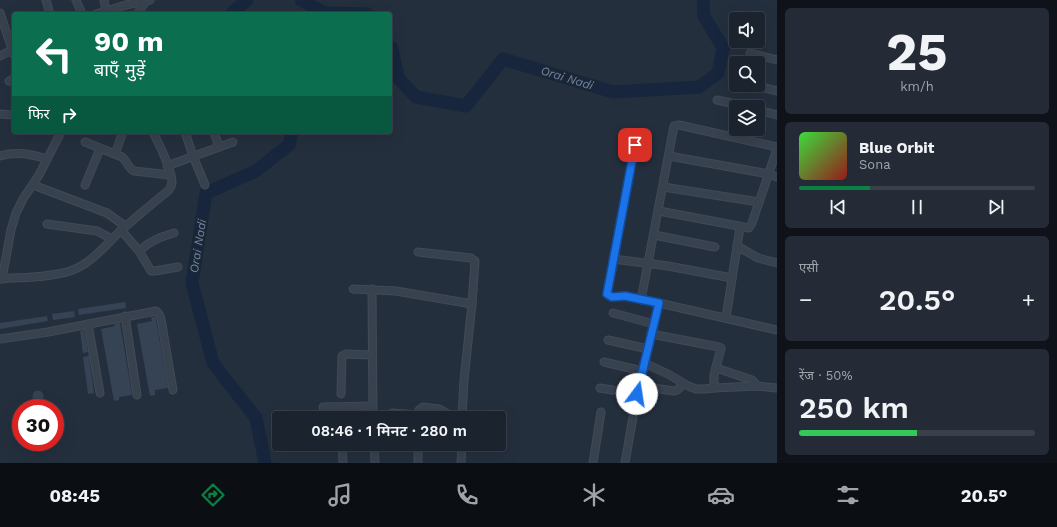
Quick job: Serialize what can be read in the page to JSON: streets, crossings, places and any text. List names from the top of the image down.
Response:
{
  "water": ["Orai Nadi"],
  "page": {
    "tile": [
      ["25", "km/h"],
      "एसी",
      ["रेंज · 50%", "250 km"]
    ],
    "turn": ["90 m", "बाएँ मुड़ें"],
    "then": "फिर",
    "song": ["Blue Orbit", "Sona"],
    "heat": ["−", "20.5°", "+"],
    "limit": "30",
    "trip": "08:46 · 1 मिनट · 280 m",
    "tabs": ["08:45", "20.5°"]
  }
}
